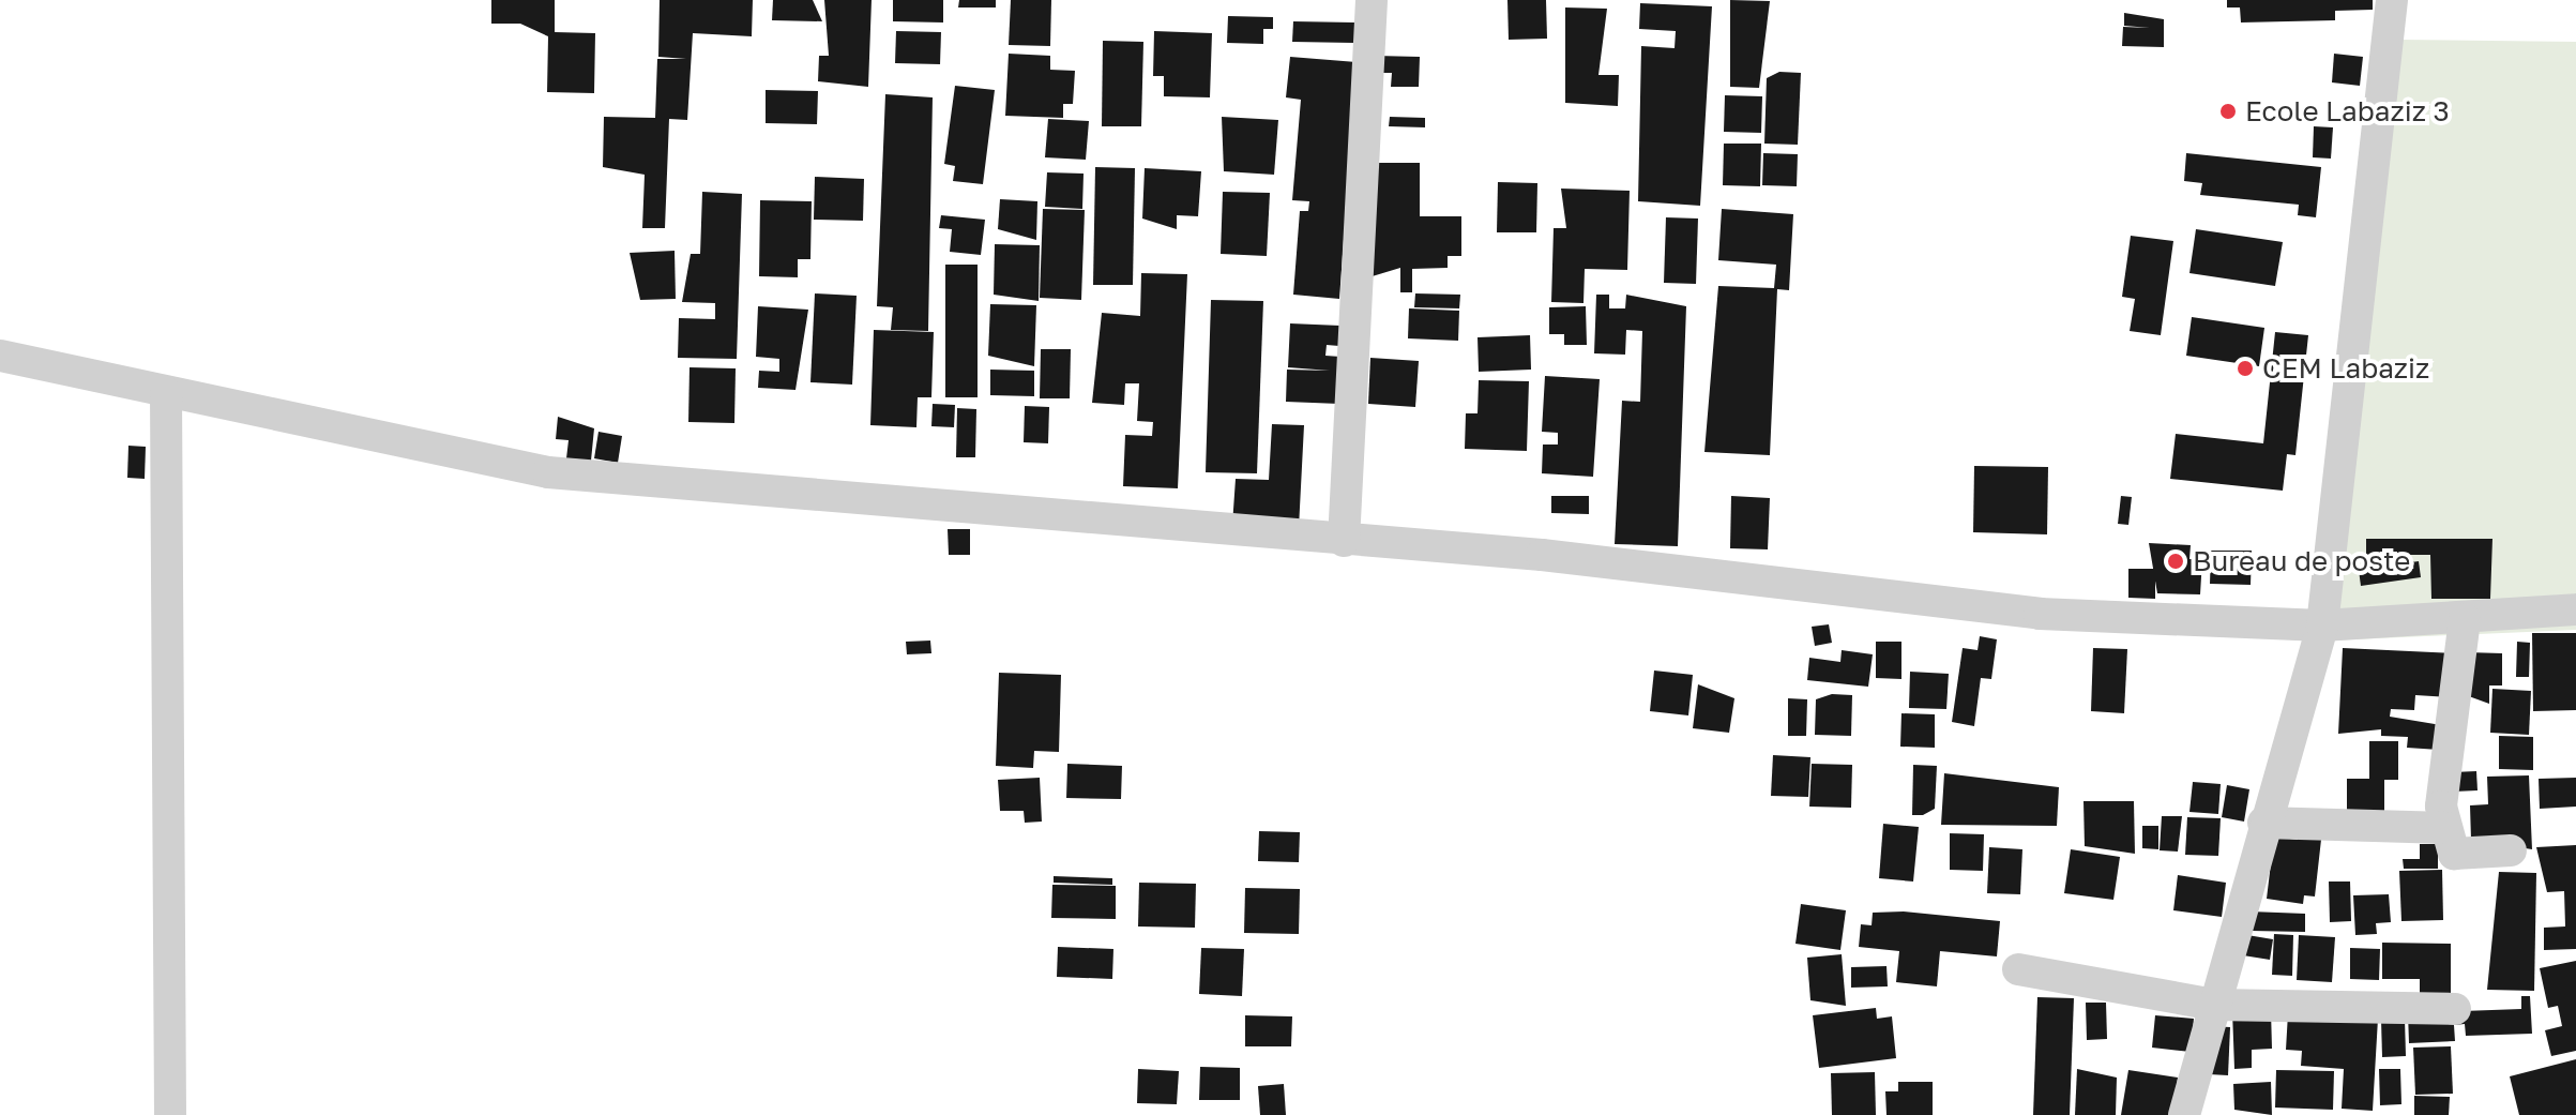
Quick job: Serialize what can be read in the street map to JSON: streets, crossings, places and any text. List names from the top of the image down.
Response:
{
  "places": ["Ecole Labaziz 3", "CEM Labaziz", "Bureau de poste"]
}
